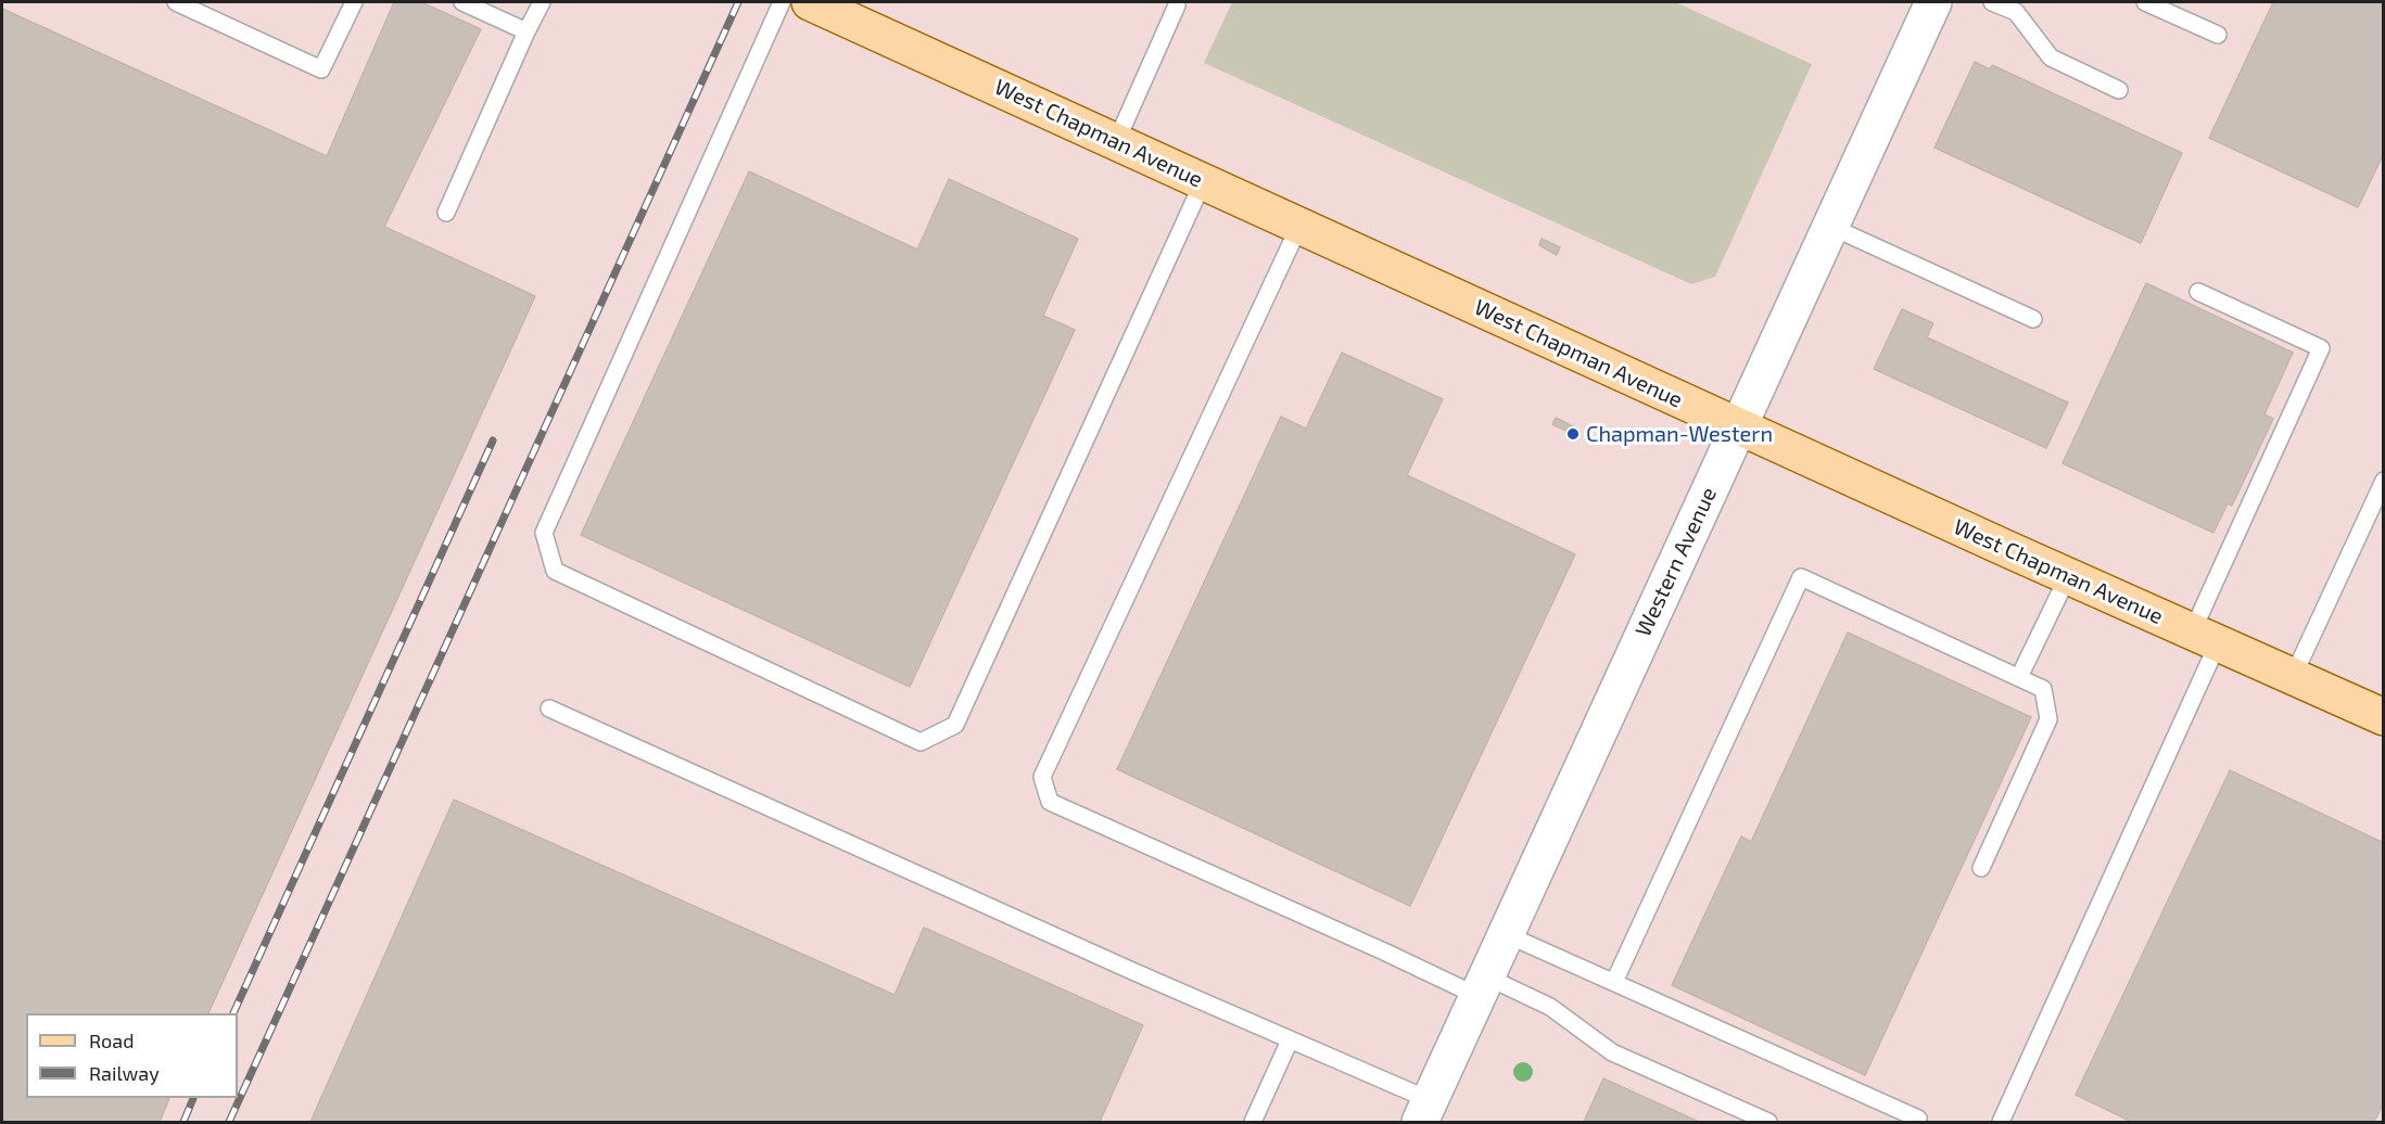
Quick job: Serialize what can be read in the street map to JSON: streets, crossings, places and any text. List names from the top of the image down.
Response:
{
  "streets": {
    "main road": ["West Chapman Avenue"],
    "street": ["Western Avenue"]
  },
  "crossings": [
    ["West Chapman Avenue", "Western Avenue"]
  ],
  "places": ["Chapman-Western"],
  "legend": ["Road", "Railway"]
}
